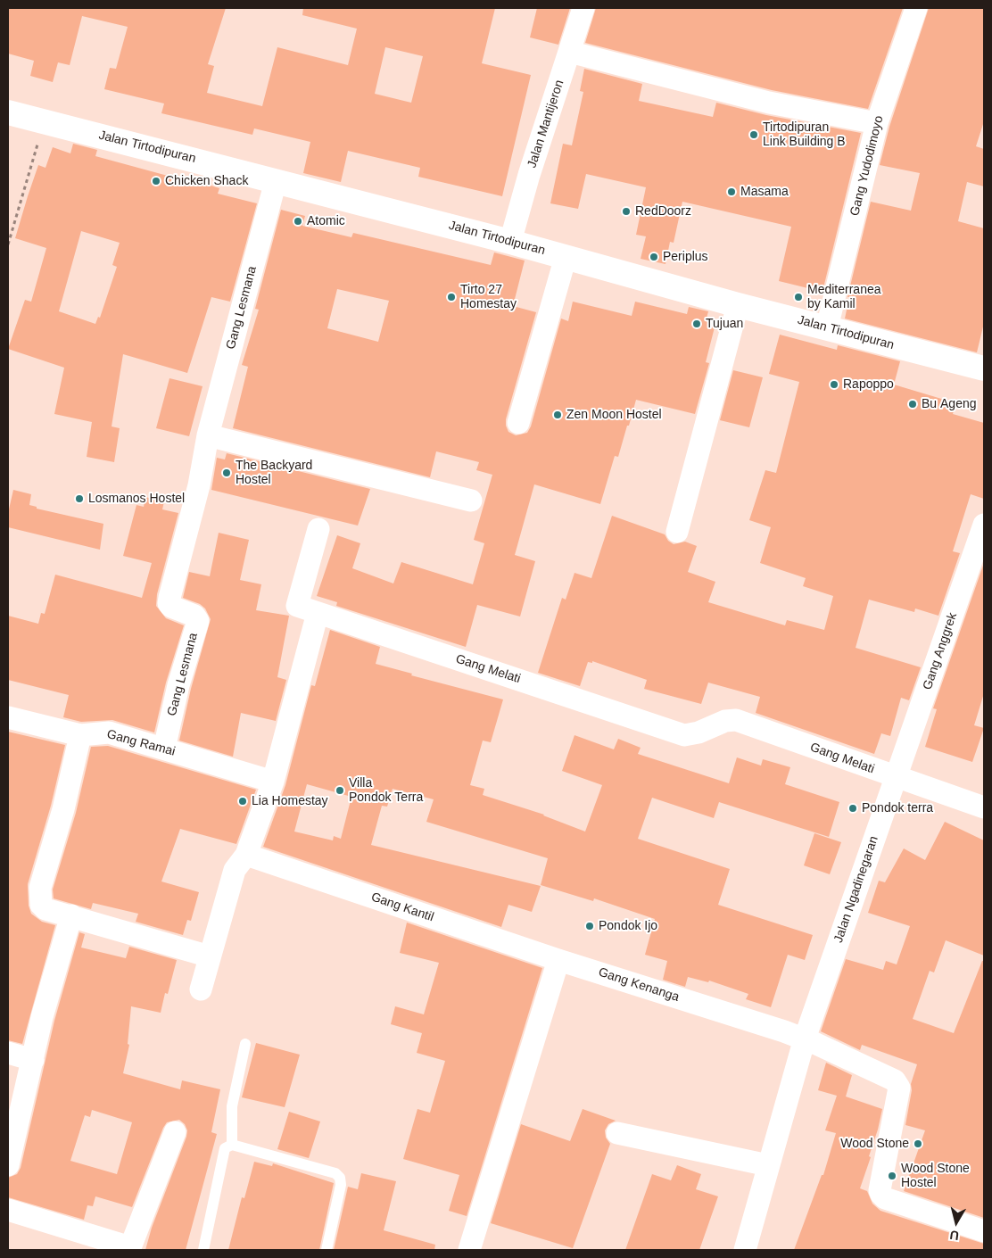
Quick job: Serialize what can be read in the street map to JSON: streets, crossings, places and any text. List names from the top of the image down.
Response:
{
  "streets": {
    "street": [
      "Jalan Mantijeron",
      "Jalan Tirtodipuran",
      "Gang Yudodimoyo",
      "Gang Lesmana",
      "Gang Anggrek",
      "Gang Melati",
      "Gang Ramai",
      "Jalan Ngadinegaran",
      "Gang Kantil",
      "Gang Kenanga"
    ]
  },
  "crossings": [
    ["Jalan Mantijeron", "Jalan Tirtodipuran"],
    ["Jalan Tirtodipuran", "Gang Yudodimoyo"],
    ["Jalan Tirtodipuran", "Gang Lesmana"],
    ["Gang Lesmana", "Gang Ramai"],
    ["Gang Anggrek", "Gang Melati"],
    ["Gang Anggrek", "Jalan Ngadinegaran"],
    ["Gang Melati", "Jalan Ngadinegaran"],
    ["Jalan Ngadinegaran", "Gang Kenanga"],
    ["Gang Kantil", "Gang Kenanga"]
  ],
  "places": [
    "Tirtodipuran Link Building B",
    "Chicken Shack",
    "Masama",
    "RedDoorz",
    "Atomic",
    "Periplus",
    "Tirto 27 Homestay",
    "Mediterranea by Kamil",
    "Tujuan",
    "Rapoppo",
    "Bu Ageng",
    "Zen Moon Hostel",
    "The Backyard Hostel",
    "Losmanos Hostel",
    "Villa Pondok Terra",
    "Lia Homestay",
    "Pondok terra",
    "Pondok Ijo",
    "Wood Stone",
    "Wood Stone Hostel"
  ],
  "north": "bottom"
}
